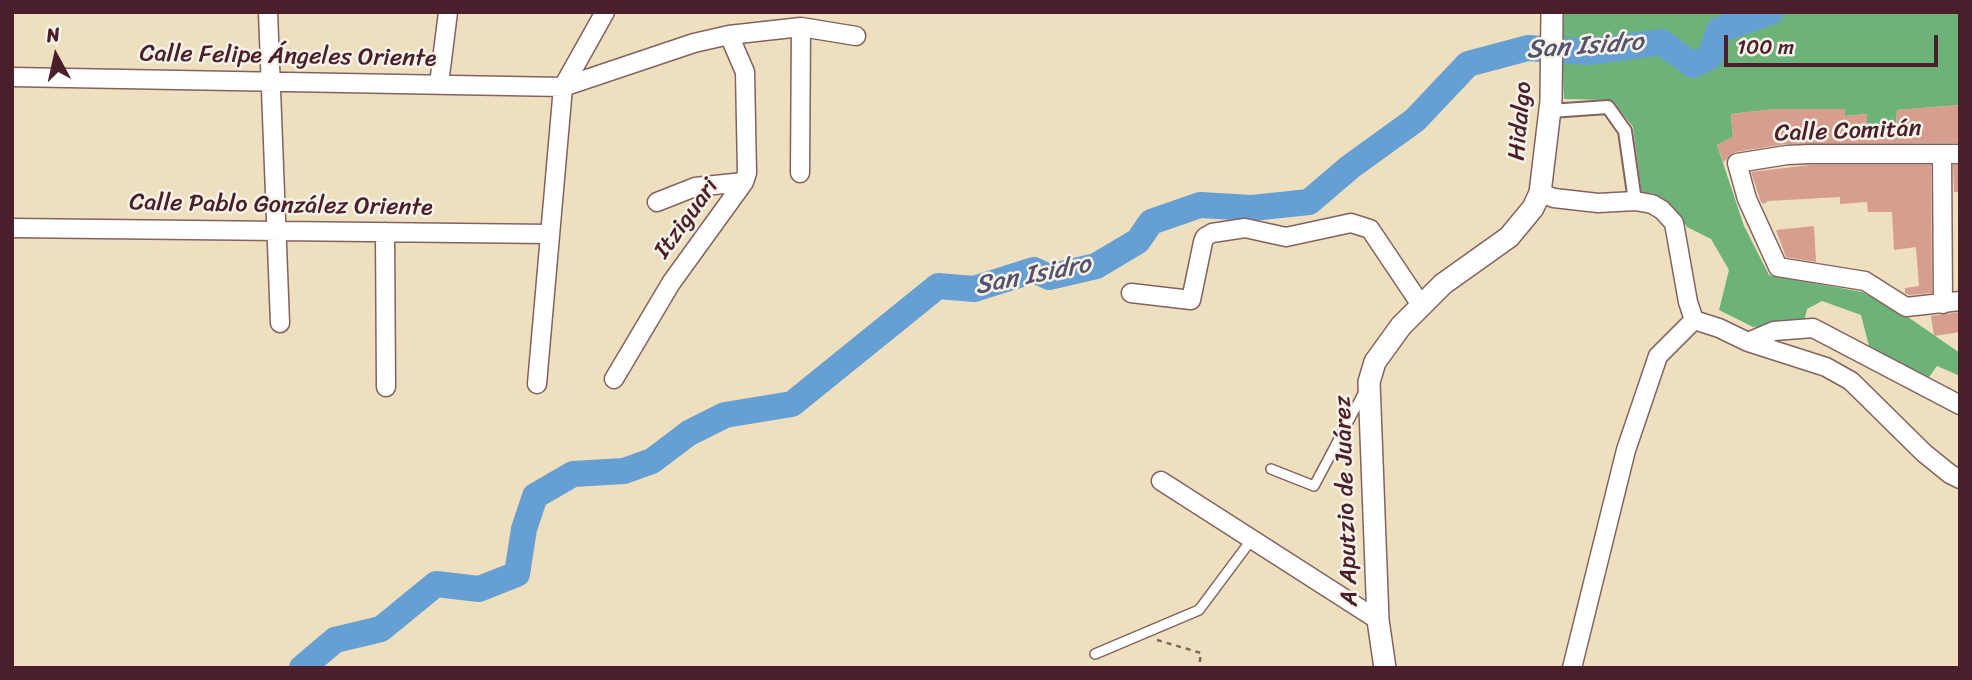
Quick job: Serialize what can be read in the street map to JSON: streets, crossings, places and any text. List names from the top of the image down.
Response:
{
  "streets": {
    "street": [
      "Calle Felipe Ángeles Oriente",
      "Hidalgo",
      "Calle Comitán",
      "Calle Pablo González Oriente",
      "Itziguari",
      "A Aputzio de Juárez"
    ]
  },
  "crossings": [
    ["Hidalgo", "A Aputzio de Juárez"]
  ],
  "water": ["San Isidro"],
  "scale_bar": "100 m",
  "north": "top"
}
